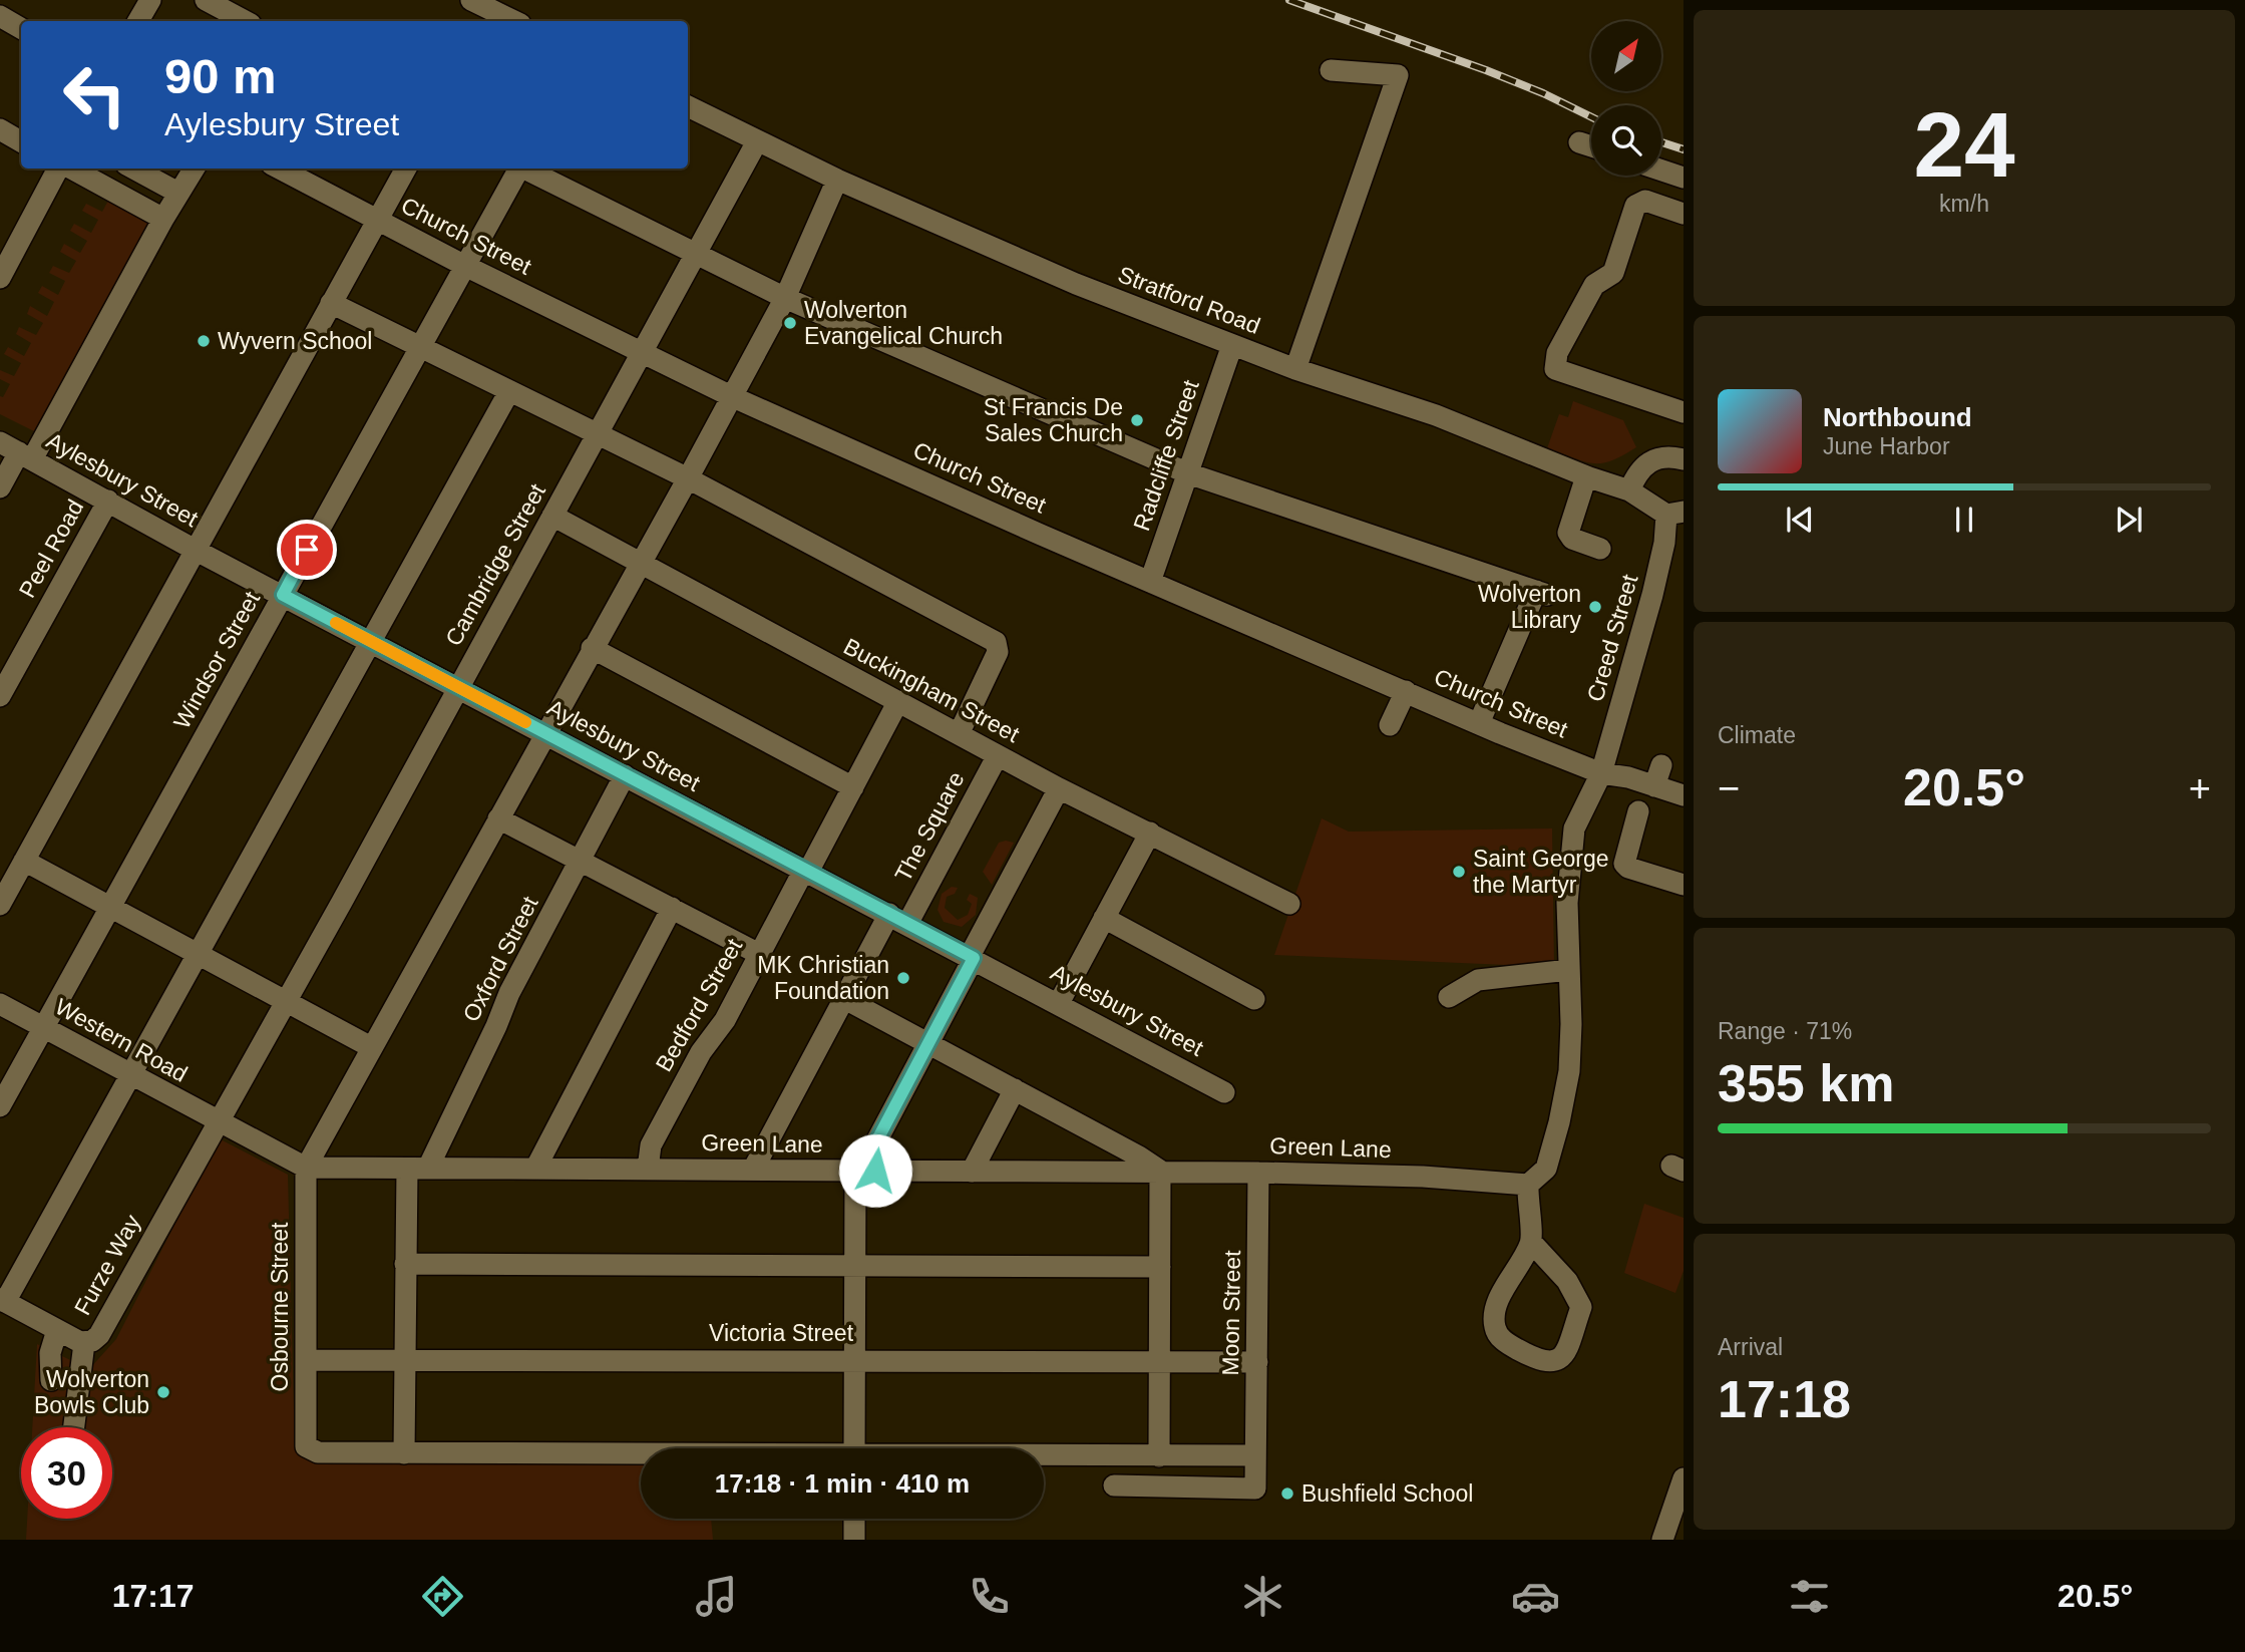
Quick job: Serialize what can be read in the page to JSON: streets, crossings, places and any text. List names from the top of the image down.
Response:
{
  "streets": {
    "street": [
      "Church Street",
      "Stratford Road",
      "Radcliffe Street",
      "Aylesbury Street",
      "Peel Road",
      "Cambridge Street",
      "Creed Street",
      "Windsor Street",
      "Buckingham Street",
      "The Square",
      "Oxford Street",
      "Bedford Street",
      "Western Road",
      "Green Lane",
      "Furze Way",
      "Osbourne Street",
      "Moon Street",
      "Victoria Street"
    ]
  },
  "crossings": [
    ["Church Street", "Radcliffe Street"],
    ["Church Street", "Cambridge Street"],
    ["Church Street", "Creed Street"],
    ["Church Street", "Windsor Street"],
    ["Stratford Road", "Radcliffe Street"],
    ["Stratford Road", "Cambridge Street"],
    ["Stratford Road", "Creed Street"],
    ["Aylesbury Street", "Peel Road"],
    ["Aylesbury Street", "Cambridge Street"],
    ["Aylesbury Street", "Windsor Street"],
    ["Aylesbury Street", "The Square"],
    ["Aylesbury Street", "Oxford Street"],
    ["Aylesbury Street", "Bedford Street"],
    ["Cambridge Street", "Buckingham Street"],
    ["Cambridge Street", "Western Road"],
    ["Cambridge Street", "Green Lane"],
    ["Cambridge Street", "Furze Way"],
    ["Creed Street", "Green Lane"],
    ["Windsor Street", "Western Road"],
    ["Buckingham Street", "The Square"],
    ["Buckingham Street", "Bedford Street"],
    ["The Square", "Green Lane"],
    ["Oxford Street", "Green Lane"],
    ["Bedford Street", "Green Lane"],
    ["Western Road", "Green Lane"],
    ["Western Road", "Furze Way"],
    ["Green Lane", "Furze Way"],
    ["Green Lane", "Osbourne Street"],
    ["Green Lane", "Moon Street"],
    ["Osbourne Street", "Victoria Street"],
    ["Moon Street", "Victoria Street"]
  ],
  "places": [
    "Wolverton Evangelical Church",
    "Wyvern School",
    "St Francis De Sales Church",
    "Wolverton Library",
    "Saint George the Martyr",
    "MK Christian Foundation",
    "Wolverton Bowls Club",
    "Bushfield School"
  ],
  "north": "top right",
  "page": {
    "tile": [
      ["24", "km/h"],
      "Climate",
      ["Range · 71%", "355 km"],
      ["Arrival", "17:18"]
    ],
    "turn": ["90 m", "Aylesbury Street"],
    "song": ["Northbound", "June Harbor"],
    "heat": ["−", "20.5°", "+"],
    "limit": "30",
    "trip": "17:18 · 1 min · 410 m",
    "tabs": ["17:17", "20.5°"]
  }
}
